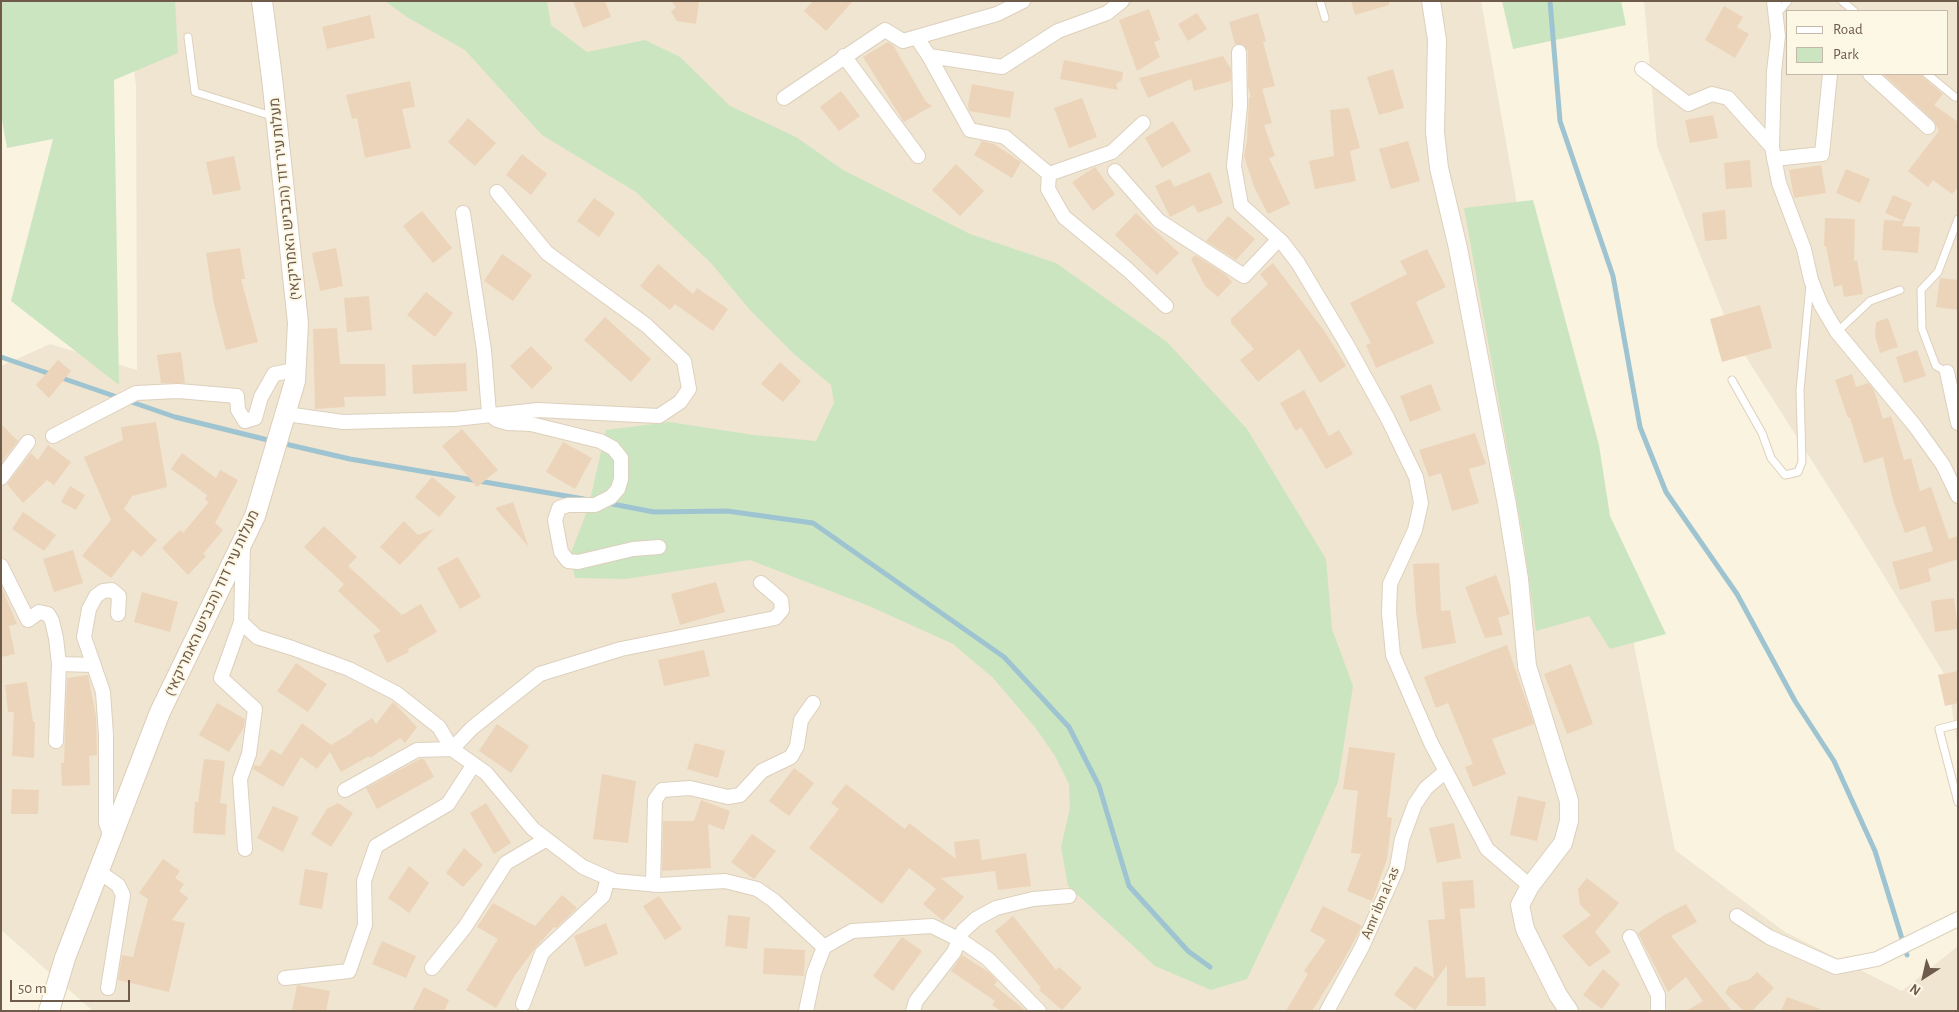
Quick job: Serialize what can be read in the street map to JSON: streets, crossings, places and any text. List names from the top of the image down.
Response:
{
  "streets": {
    "main road": ["מעלות עיר דוד (הכביש האמריקאי)"],
    "street": ["Amr ibn al-as"]
  },
  "legend": ["Road", "Park"],
  "scale_bar": "50 m",
  "north": "bottom left"
}
